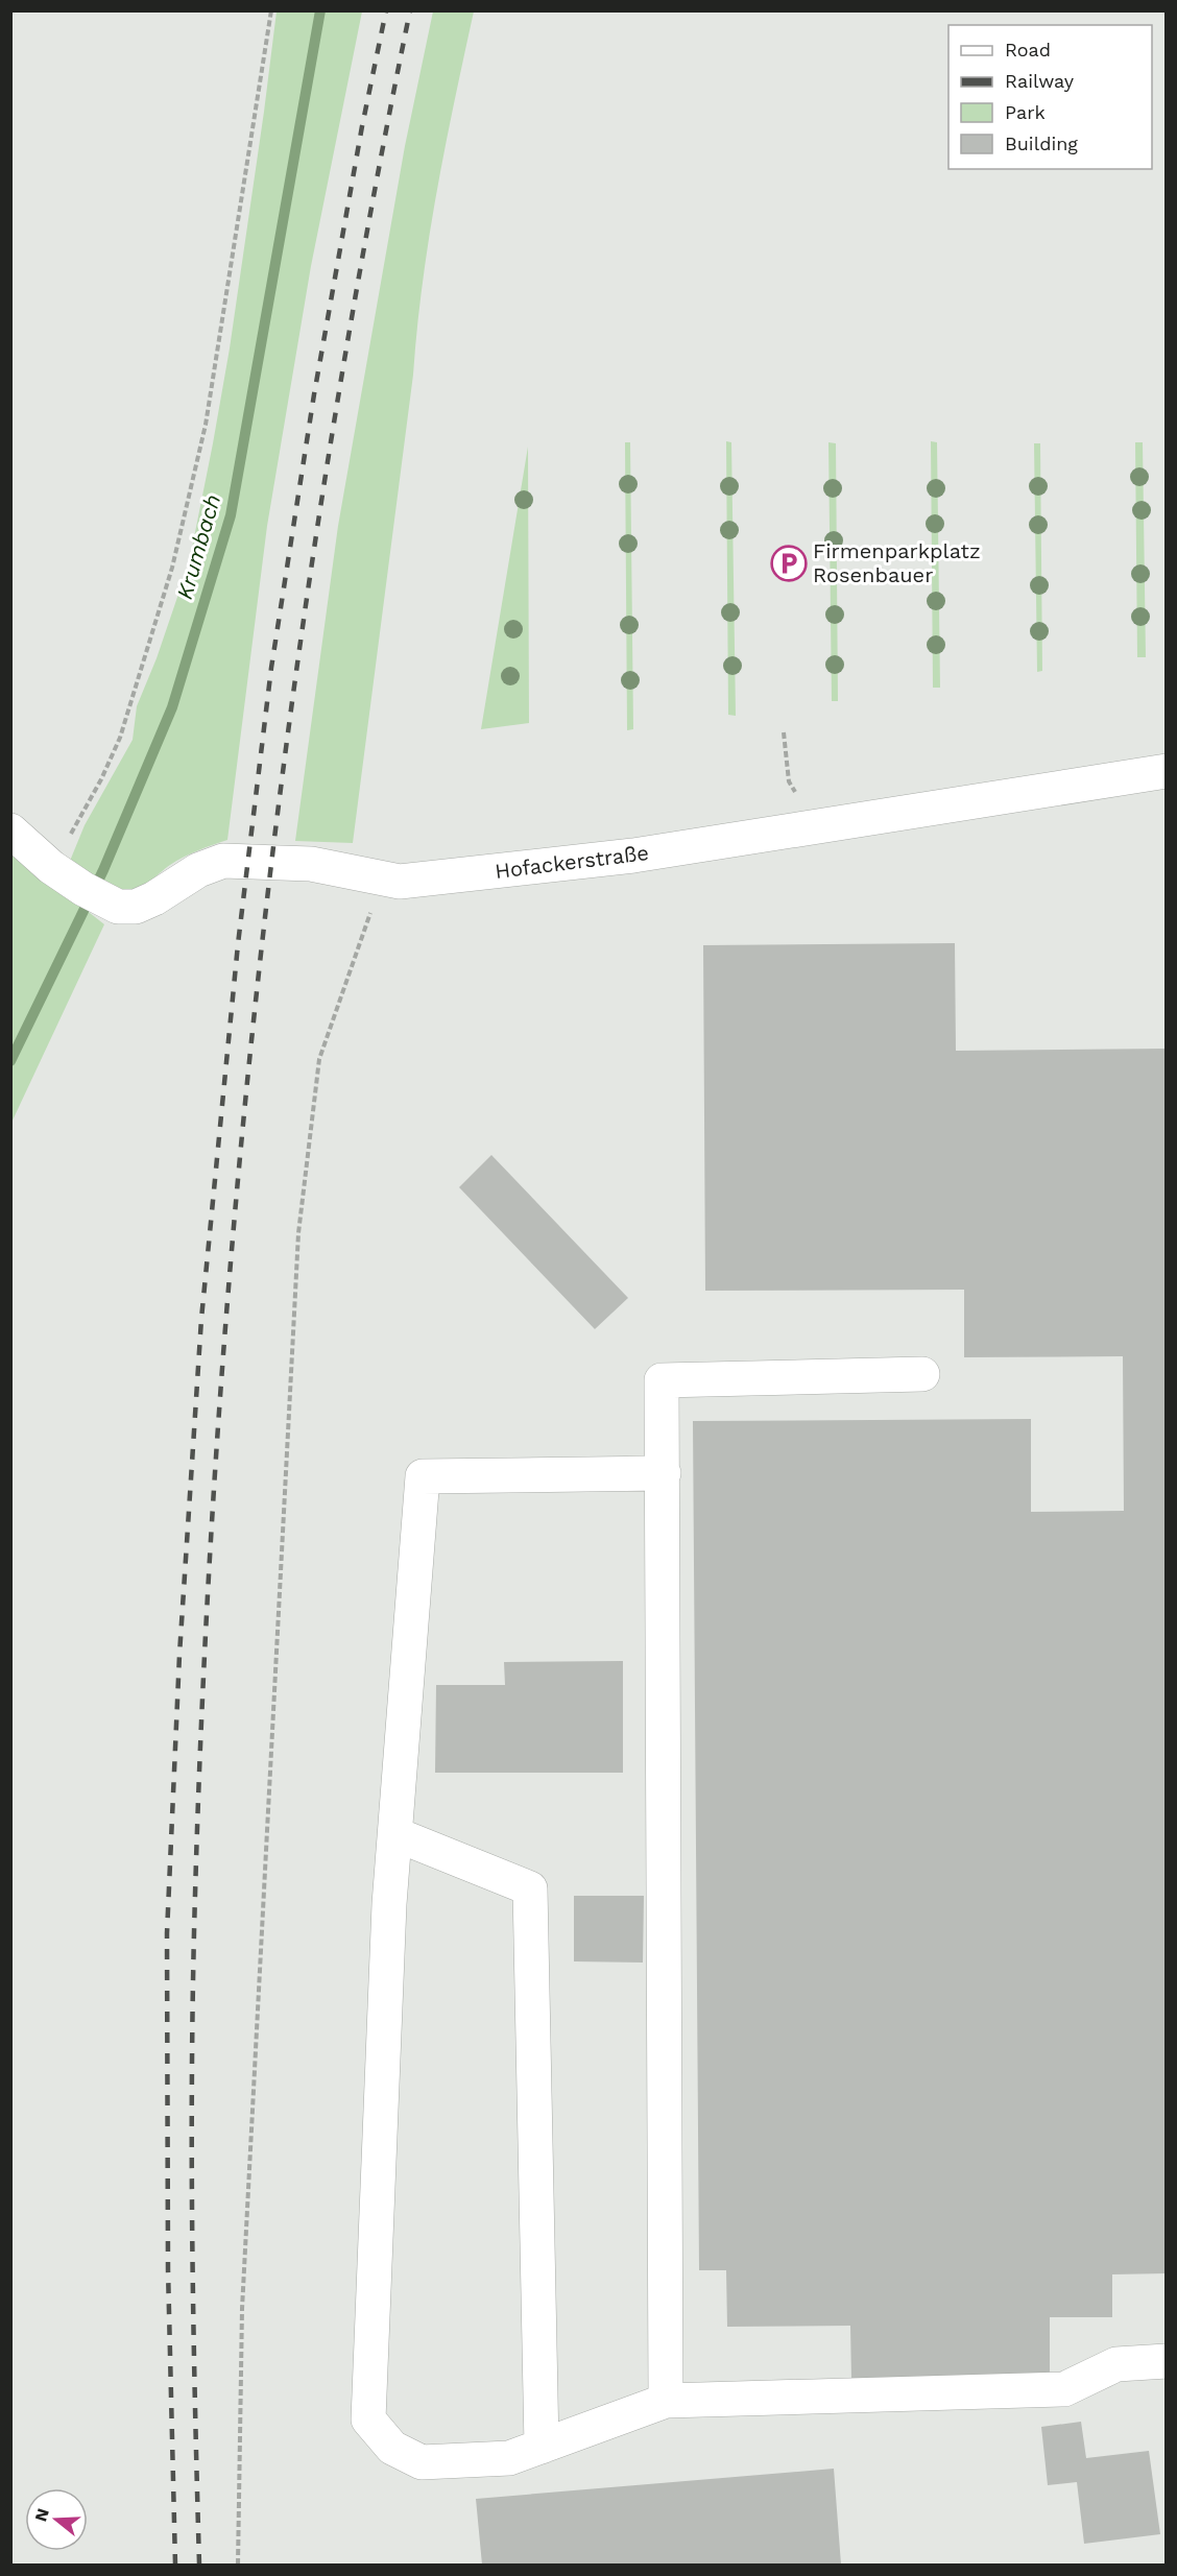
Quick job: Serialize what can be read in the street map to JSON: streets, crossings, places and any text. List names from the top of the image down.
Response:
{
  "streets": {
    "street": ["Hofackerstraße"]
  },
  "water": ["Krumbach"],
  "places": {
    "parking": ["Firmenparkplatz Rosenbauer"]
  },
  "legend": [
    "Road",
    "Railway",
    "Park",
    "Building"
  ],
  "north": "left"
}
